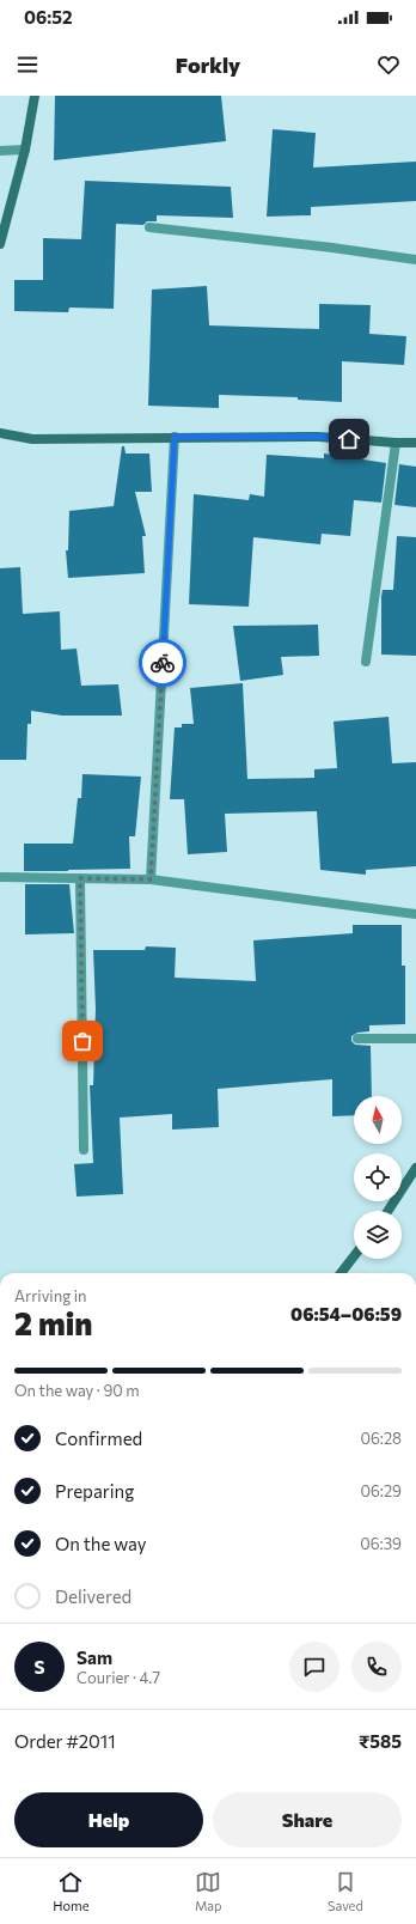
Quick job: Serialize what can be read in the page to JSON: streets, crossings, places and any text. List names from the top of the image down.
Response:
{
  "north": "top",
  "page": {
    "status": "06:52",
    "header": "Forkly",
    "heading": ["2 min", "Arriving in", "06:54–06:59"],
    "panel": [
      "Sam",
      "Courier · 4.7",
      "Order #2011",
      "₹585"
    ],
    "bar": "On the way · 90 m",
    "list": [
      ["Confirmed", "06:28"],
      ["Preparing", "06:29"],
      ["On the way", "06:39"],
      "Delivered"
    ],
    "round": "S",
    "buttons": ["Help", "Share"],
    "tabs": ["Home", "Map", "Saved"]
  }
}
